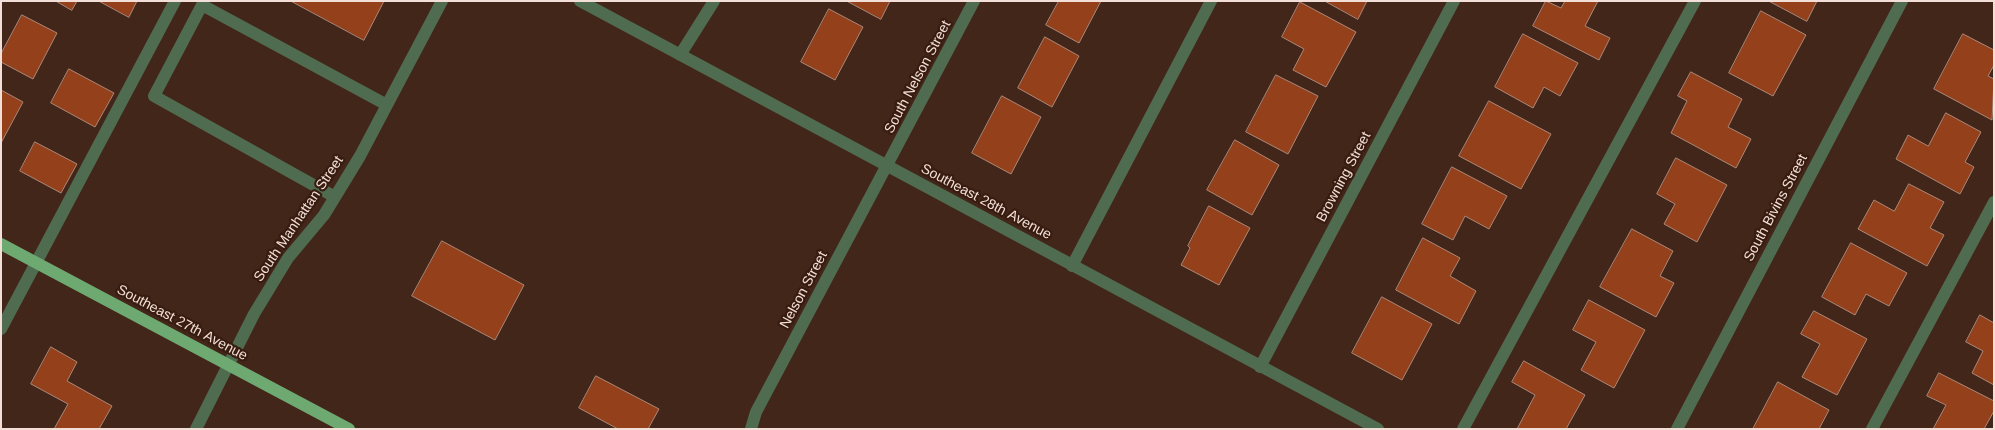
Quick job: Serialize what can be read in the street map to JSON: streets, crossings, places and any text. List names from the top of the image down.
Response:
{
  "streets": {
    "main road": ["Southeast 27th Avenue"],
    "street": [
      "South Nelson Street",
      "Browning Street",
      "Southeast 28th Avenue",
      "South Bivins Street",
      "South Manhattan Street",
      "Nelson Street"
    ]
  },
  "crossings": [
    ["South Nelson Street", "Southeast 28th Avenue"],
    ["South Nelson Street", "Nelson Street"],
    ["Browning Street", "Southeast 28th Avenue"],
    ["Southeast 28th Avenue", "Nelson Street"],
    ["South Manhattan Street", "Southeast 27th Avenue"]
  ]
}
